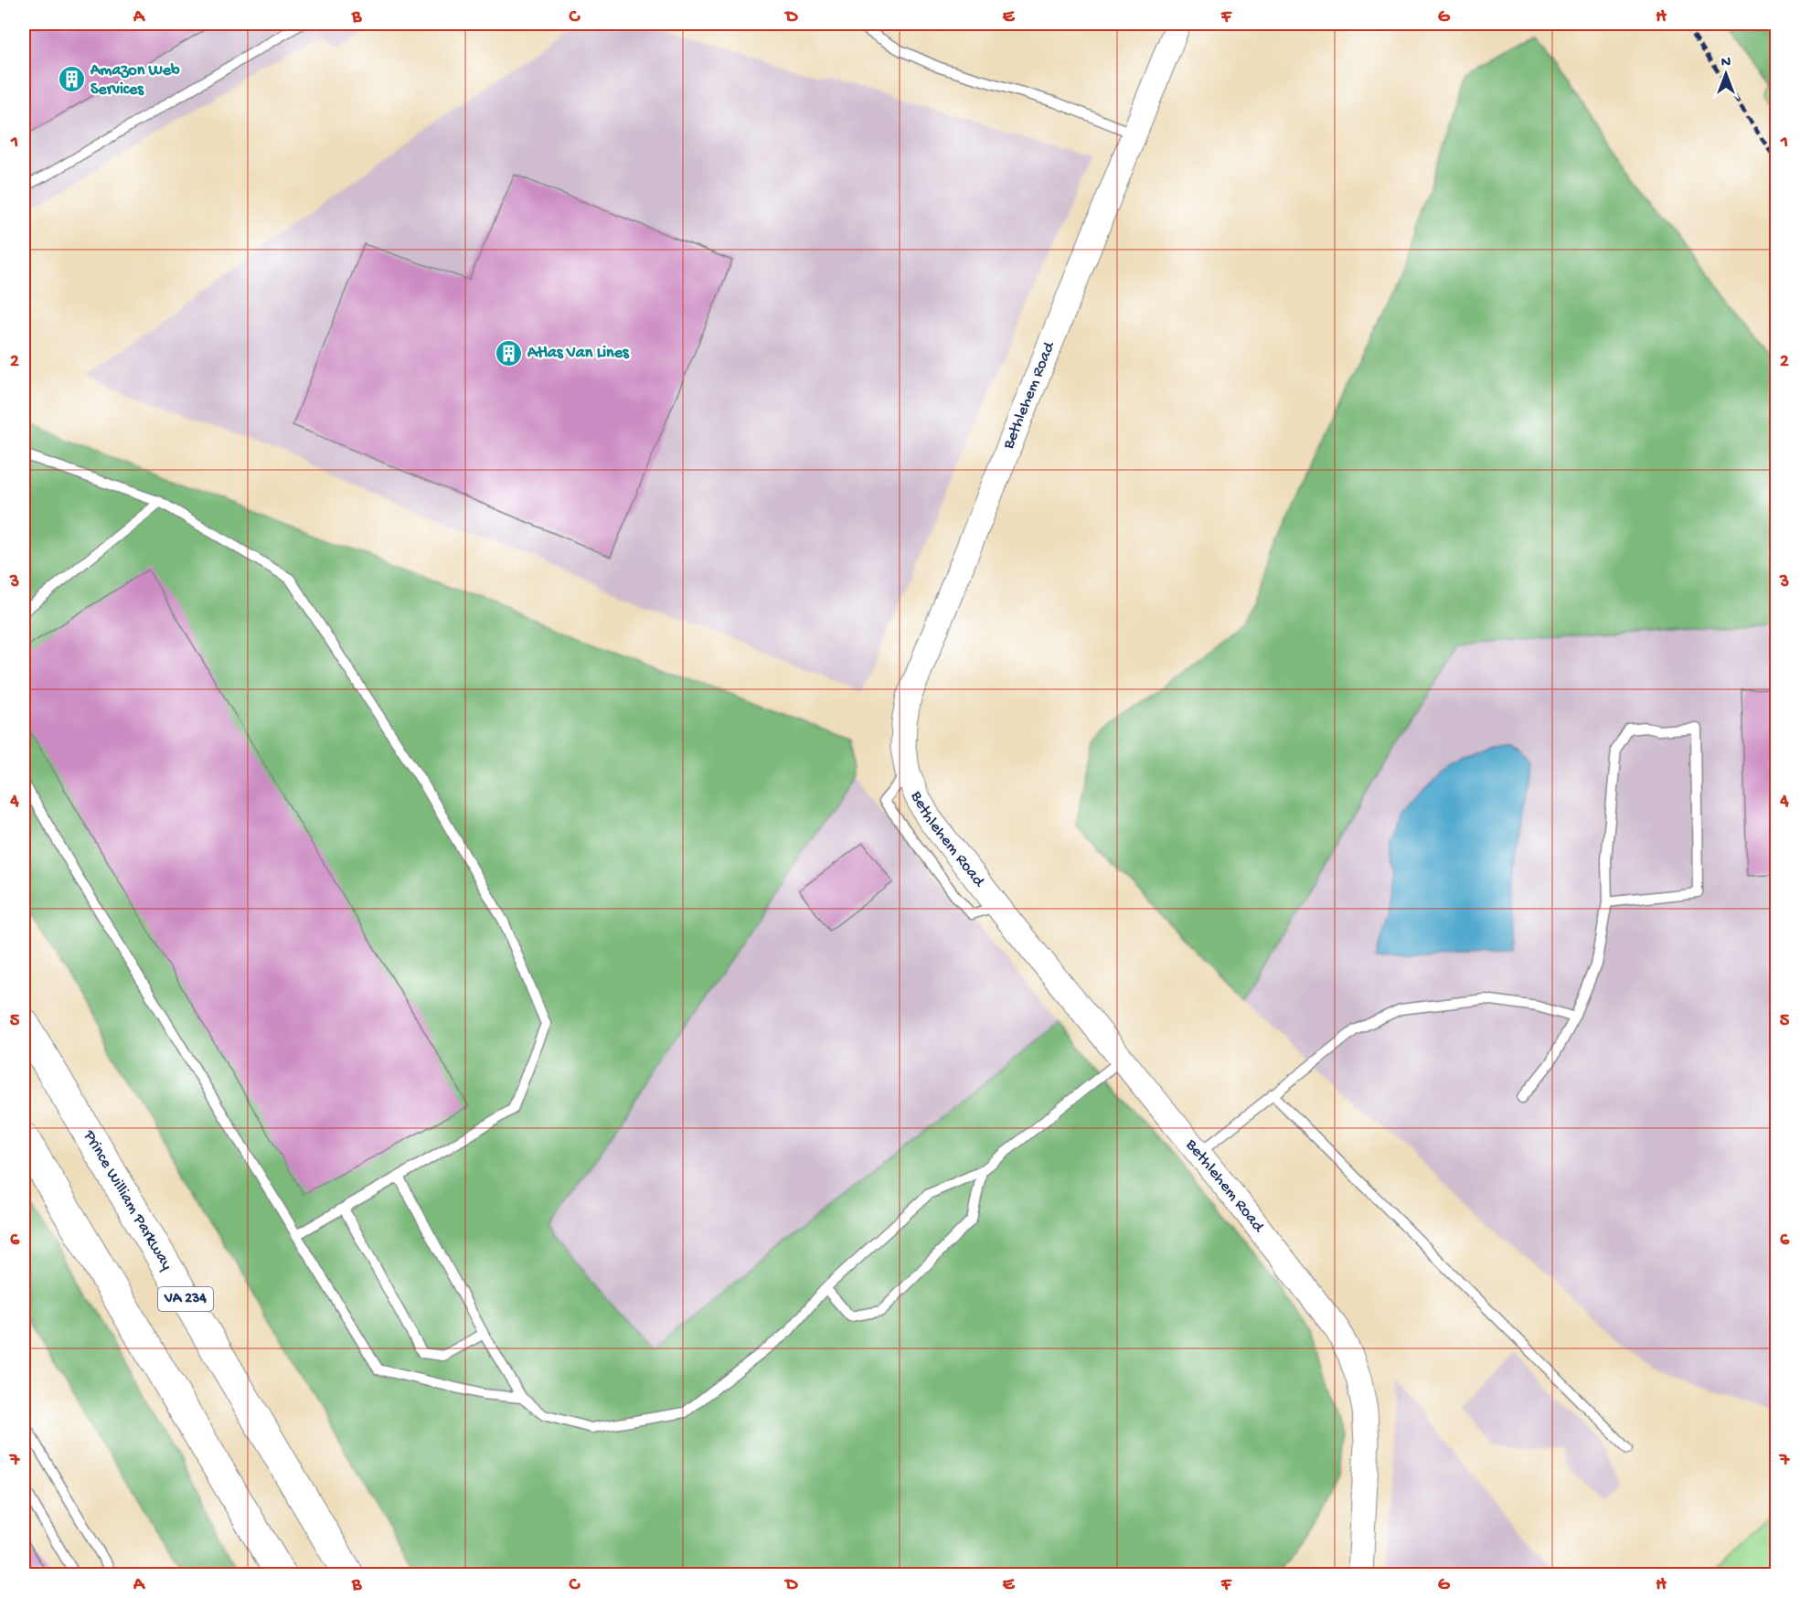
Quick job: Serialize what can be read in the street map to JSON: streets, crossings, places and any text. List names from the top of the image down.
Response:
{
  "streets": {
    "highway": ["Prince William Parkway", "VA 234"],
    "street": ["Bethlehem Road"]
  },
  "places": {
    "building": ["Amazon Web Services", "Atlas Van Lines"]
  },
  "north": "top",
  "grid": {
    "columns": [
      "A",
      "B",
      "C",
      "D",
      "E",
      "F",
      "G",
      "H"
    ],
    "rows": [
      "1",
      "2",
      "3",
      "4",
      "5",
      "6",
      "7"
    ]
  }
}
